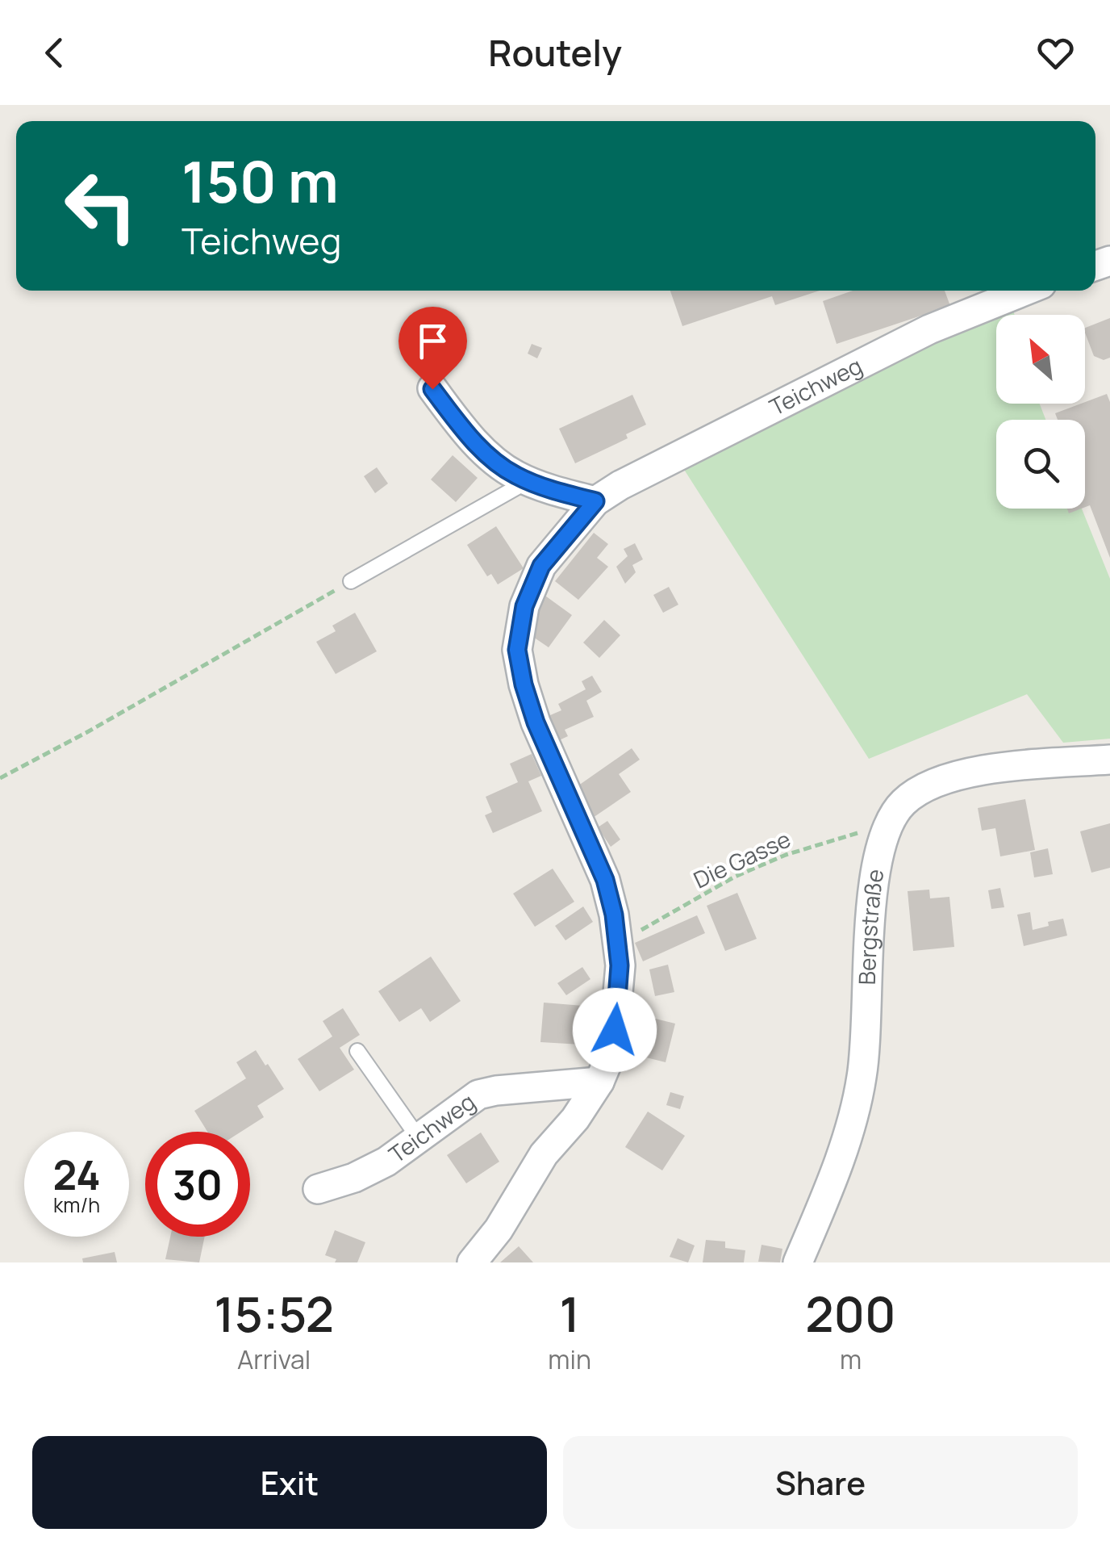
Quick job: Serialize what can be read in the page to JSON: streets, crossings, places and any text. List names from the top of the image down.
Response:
{
  "streets": {
    "street": ["Teichweg", "Bergstraße"],
    "path": ["Die Gasse"]
  },
  "crossings": [
    ["Teichweg", "Die Gasse"],
    ["Die Gasse", "Bergstraße"]
  ],
  "north": "top left",
  "page": {
    "header": "Routely",
    "turn": ["150 m", "Teichweg"],
    "speed": "24 km/h",
    "limit": "30",
    "eta": [
      "15:52",
      "Arrival",
      "1",
      "min",
      "200",
      "m"
    ],
    "buttons": ["Exit", "Share"]
  }
}
